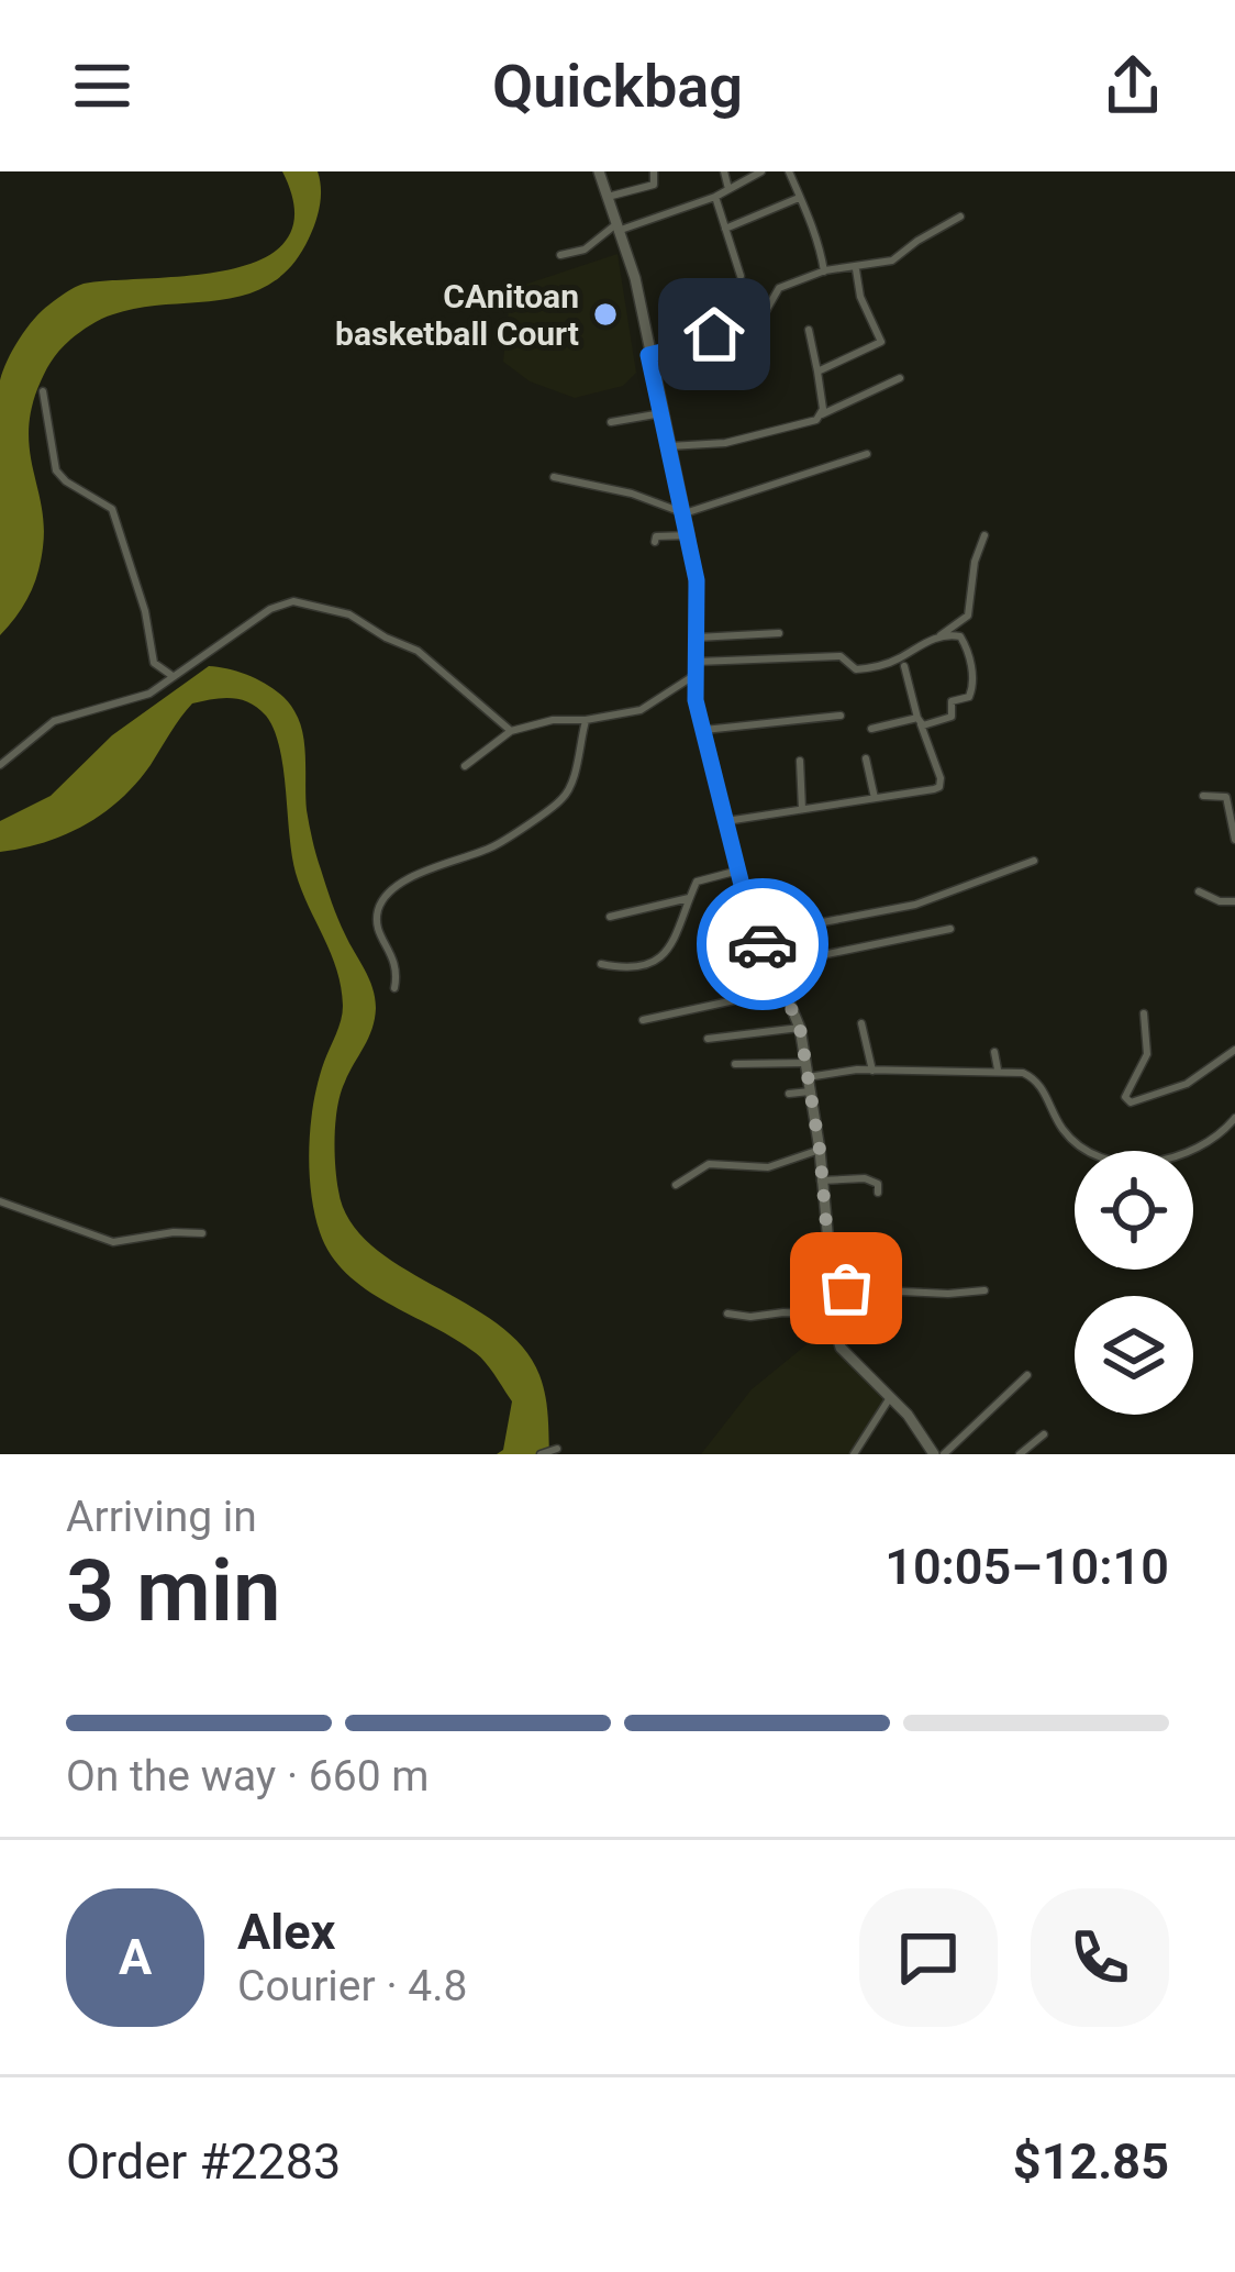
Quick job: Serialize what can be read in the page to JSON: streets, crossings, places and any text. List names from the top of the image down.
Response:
{
  "places": ["CAnitoan basketball Court"],
  "page": {
    "header": "Quickbag",
    "heading": ["3 min", "Arriving in", "10:05–10:10"],
    "panel": [
      "Alex",
      "Courier · 4.8",
      "Order #2283",
      "$12.85"
    ],
    "bar": "On the way · 660 m",
    "round": "A"
  }
}
